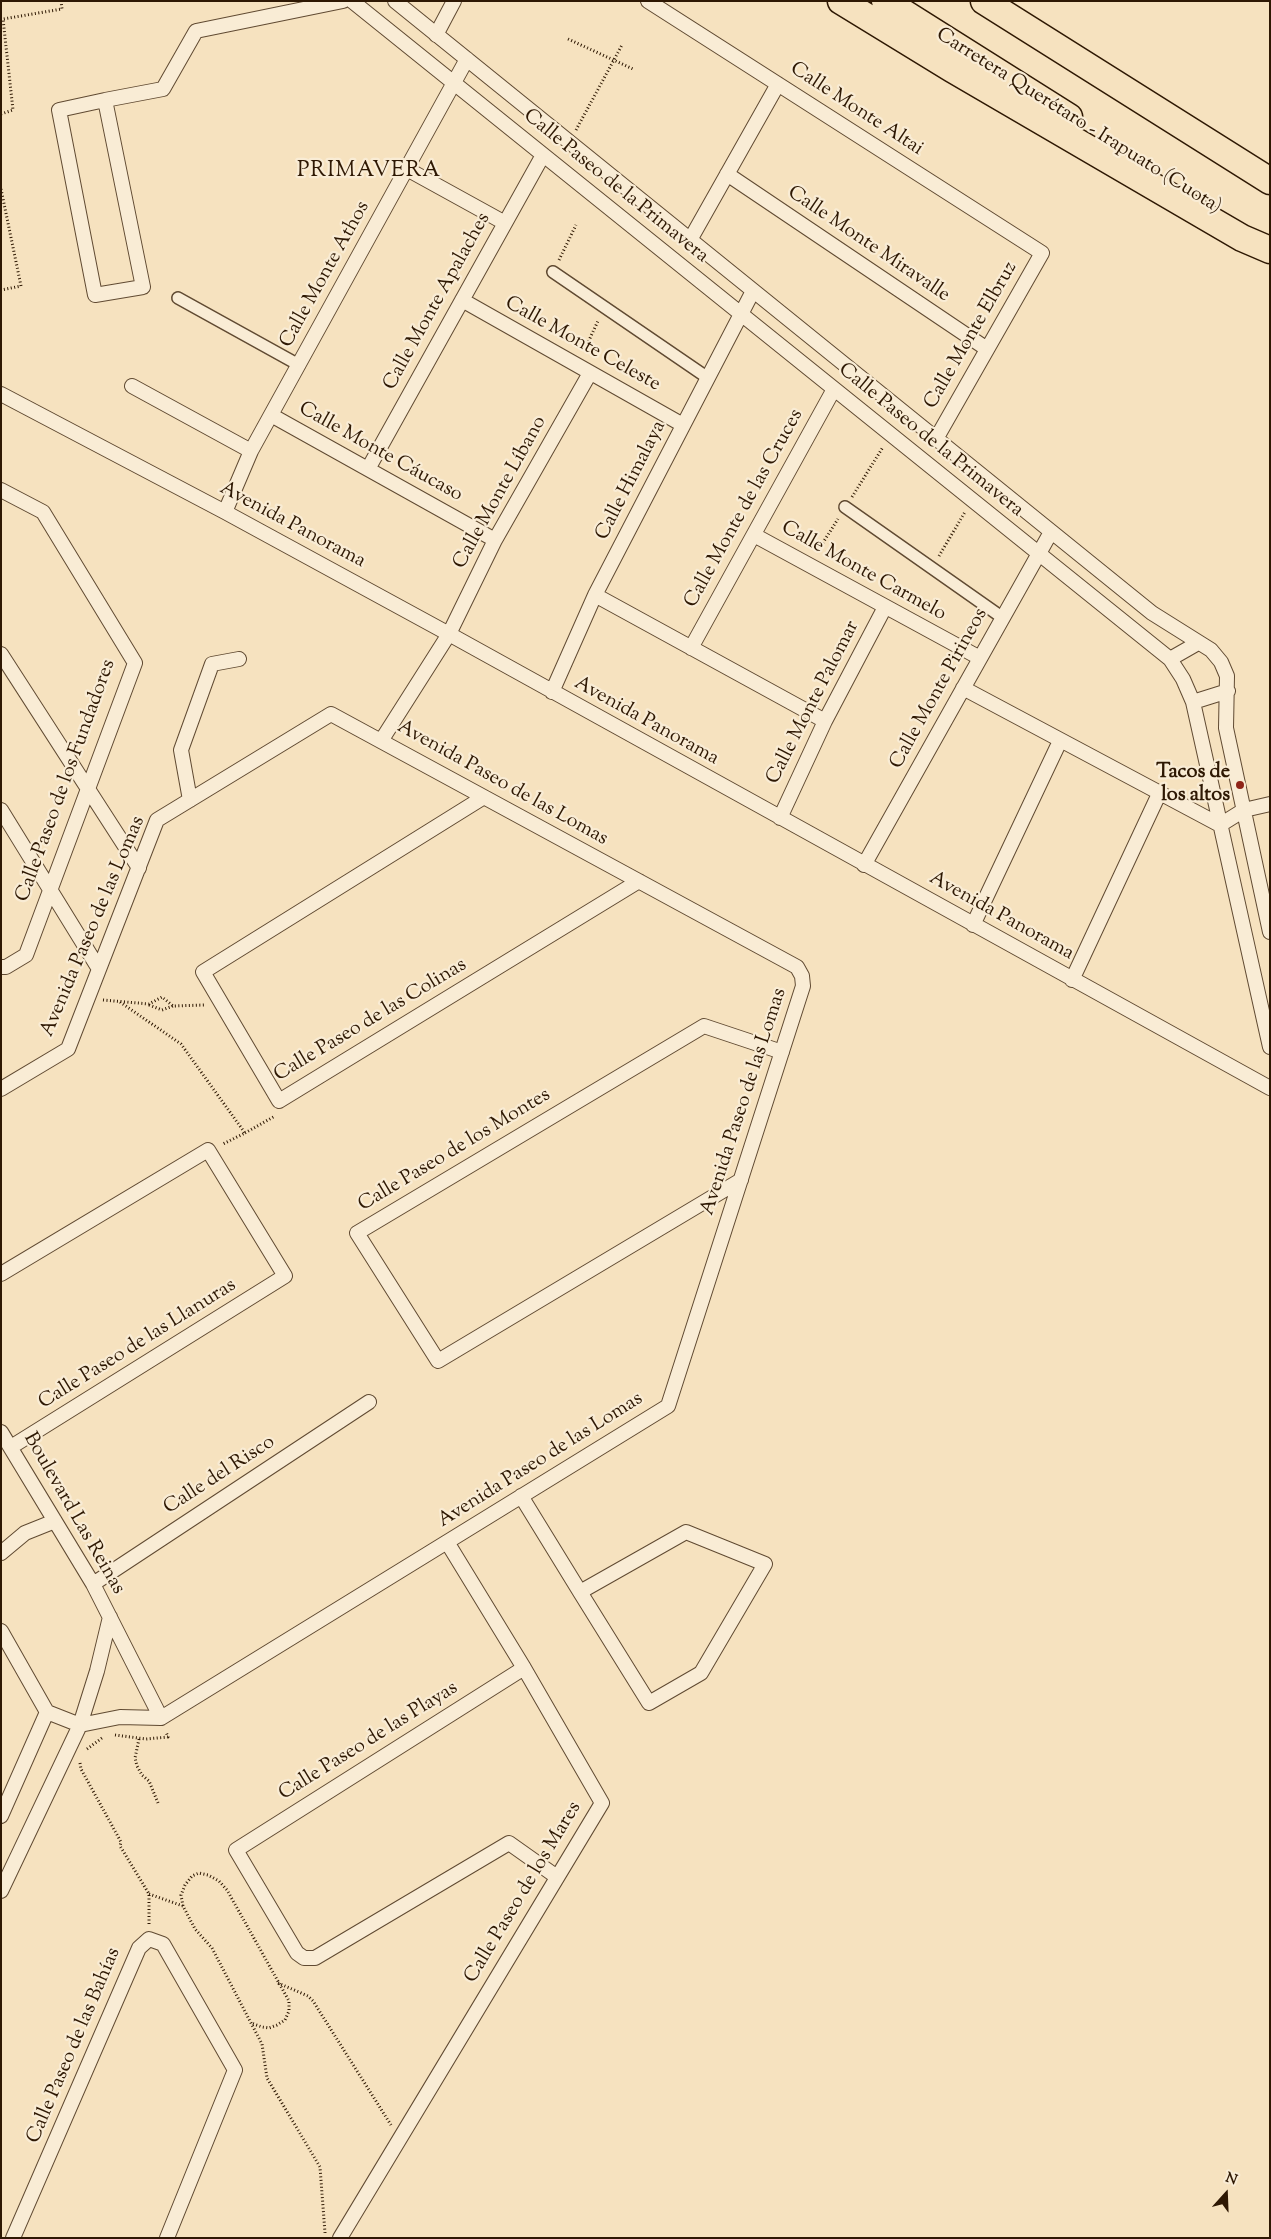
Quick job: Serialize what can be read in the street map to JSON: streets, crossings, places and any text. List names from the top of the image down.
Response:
{
  "streets": {
    "highway": ["Carretera Querétaro - Irapuato (Cuota)"],
    "street": [
      "Calle Monte Altai",
      "Calle Paseo de la Primavera",
      "Calle Monte Miravalle",
      "Calle Monte Athos",
      "Calle Monte Apalaches",
      "Calle Monte Elbruz",
      "Calle Monte Celeste",
      "Calle Monte Cáucaso",
      "Calle Himalaya",
      "Calle Monte Líbano",
      "Calle Monte de las Cruces",
      "Avenida Panorama",
      "Calle Monte Carmelo",
      "Calle Monte Pirineos",
      "Calle Monte Palomar",
      "Calle Paseo de los Fundadores",
      "Avenida Paseo de las Lomas",
      "Calle Paseo de las Colinas",
      "Calle Paseo de los Montes",
      "Calle Paseo de las Llanuras",
      "Calle del Risco",
      "Boulevard Las Reinas",
      "Calle Paseo de las Playas",
      "Calle Paseo de los Mares",
      "Calle Paseo de las Bahías"
    ]
  },
  "crossings": [
    ["Calle Monte Altai", "Calle Monte Elbruz"],
    ["Calle Paseo de la Primavera", "Calle Monte Athos"],
    ["Calle Paseo de la Primavera", "Calle Monte Apalaches"],
    ["Calle Paseo de la Primavera", "Calle Monte Elbruz"],
    ["Calle Paseo de la Primavera", "Calle Himalaya"],
    ["Calle Paseo de la Primavera", "Calle Monte de las Cruces"],
    ["Calle Paseo de la Primavera", "Calle Monte Pirineos"],
    ["Calle Monte Miravalle", "Calle Monte Elbruz"],
    ["Calle Monte Athos", "Calle Monte Cáucaso"],
    ["Calle Monte Athos", "Avenida Panorama"],
    ["Calle Monte Apalaches", "Calle Monte Celeste"],
    ["Calle Monte Apalaches", "Calle Monte Cáucaso"],
    ["Calle Monte Celeste", "Calle Himalaya"],
    ["Calle Monte Celeste", "Calle Monte Líbano"],
    ["Calle Monte Cáucaso", "Calle Monte Líbano"],
    ["Calle Himalaya", "Avenida Panorama"],
    ["Calle Monte Líbano", "Avenida Panorama"],
    ["Calle Monte Líbano", "Avenida Paseo de las Lomas"],
    ["Calle Monte de las Cruces", "Calle Monte Carmelo"],
    ["Avenida Panorama", "Calle Monte Pirineos"],
    ["Avenida Panorama", "Calle Monte Palomar"],
    ["Calle Monte Carmelo", "Calle Monte Pirineos"],
    ["Calle Monte Carmelo", "Calle Monte Palomar"],
    ["Avenida Paseo de las Lomas", "Calle Paseo de las Colinas"],
    ["Avenida Paseo de las Lomas", "Calle Paseo de los Montes"],
    ["Avenida Paseo de las Lomas", "Boulevard Las Reinas"],
    ["Avenida Paseo de las Lomas", "Calle Paseo de los Mares"],
    ["Calle Paseo de las Llanuras", "Boulevard Las Reinas"],
    ["Calle del Risco", "Boulevard Las Reinas"],
    ["Calle Paseo de las Playas", "Calle Paseo de los Mares"]
  ],
  "districts": ["PRIMAVERA"],
  "places": ["Tacos de los altos"],
  "north": "top"
}
